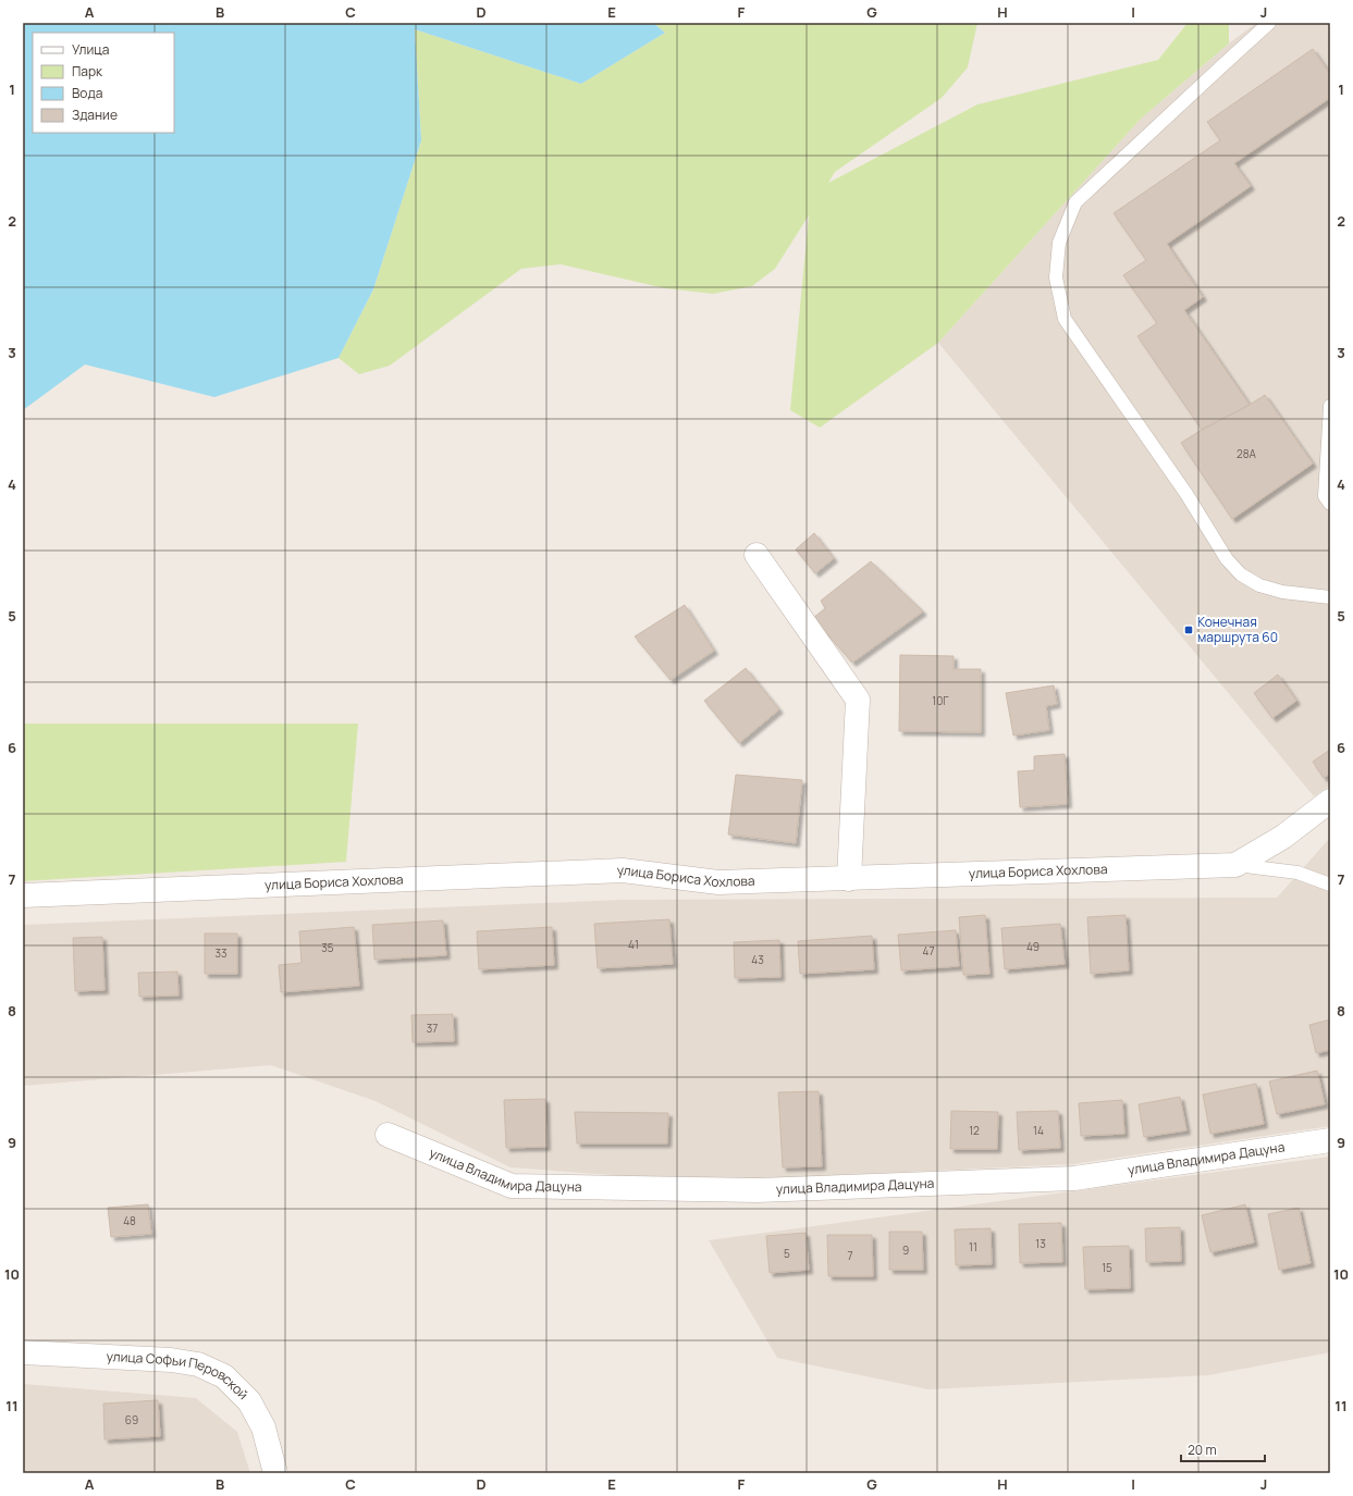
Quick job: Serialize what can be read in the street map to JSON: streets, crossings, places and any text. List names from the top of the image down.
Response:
{
  "streets": {
    "street": ["улица Бориса Хохлова", "улица Владимира Дацуна", "улица Софьи Перовской"]
  },
  "places": {
    "transit": ["Конечная маршрута 60"]
  },
  "house_numbers": [
    "28А",
    "10Г",
    "41",
    "49",
    "35",
    "47",
    "33",
    "43",
    "37",
    "12",
    "14",
    "48",
    "13",
    "11",
    "9",
    "5",
    "7",
    "15",
    "69"
  ],
  "legend": [
    "Улица",
    "Парк",
    "Вода",
    "Здание"
  ],
  "scale_bar": "20 m",
  "grid": {
    "columns": [
      "A",
      "B",
      "C",
      "D",
      "E",
      "F",
      "G",
      "H",
      "I",
      "J"
    ],
    "rows": [
      "1",
      "2",
      "3",
      "4",
      "5",
      "6",
      "7",
      "8",
      "9",
      "10",
      "11"
    ]
  }
}
